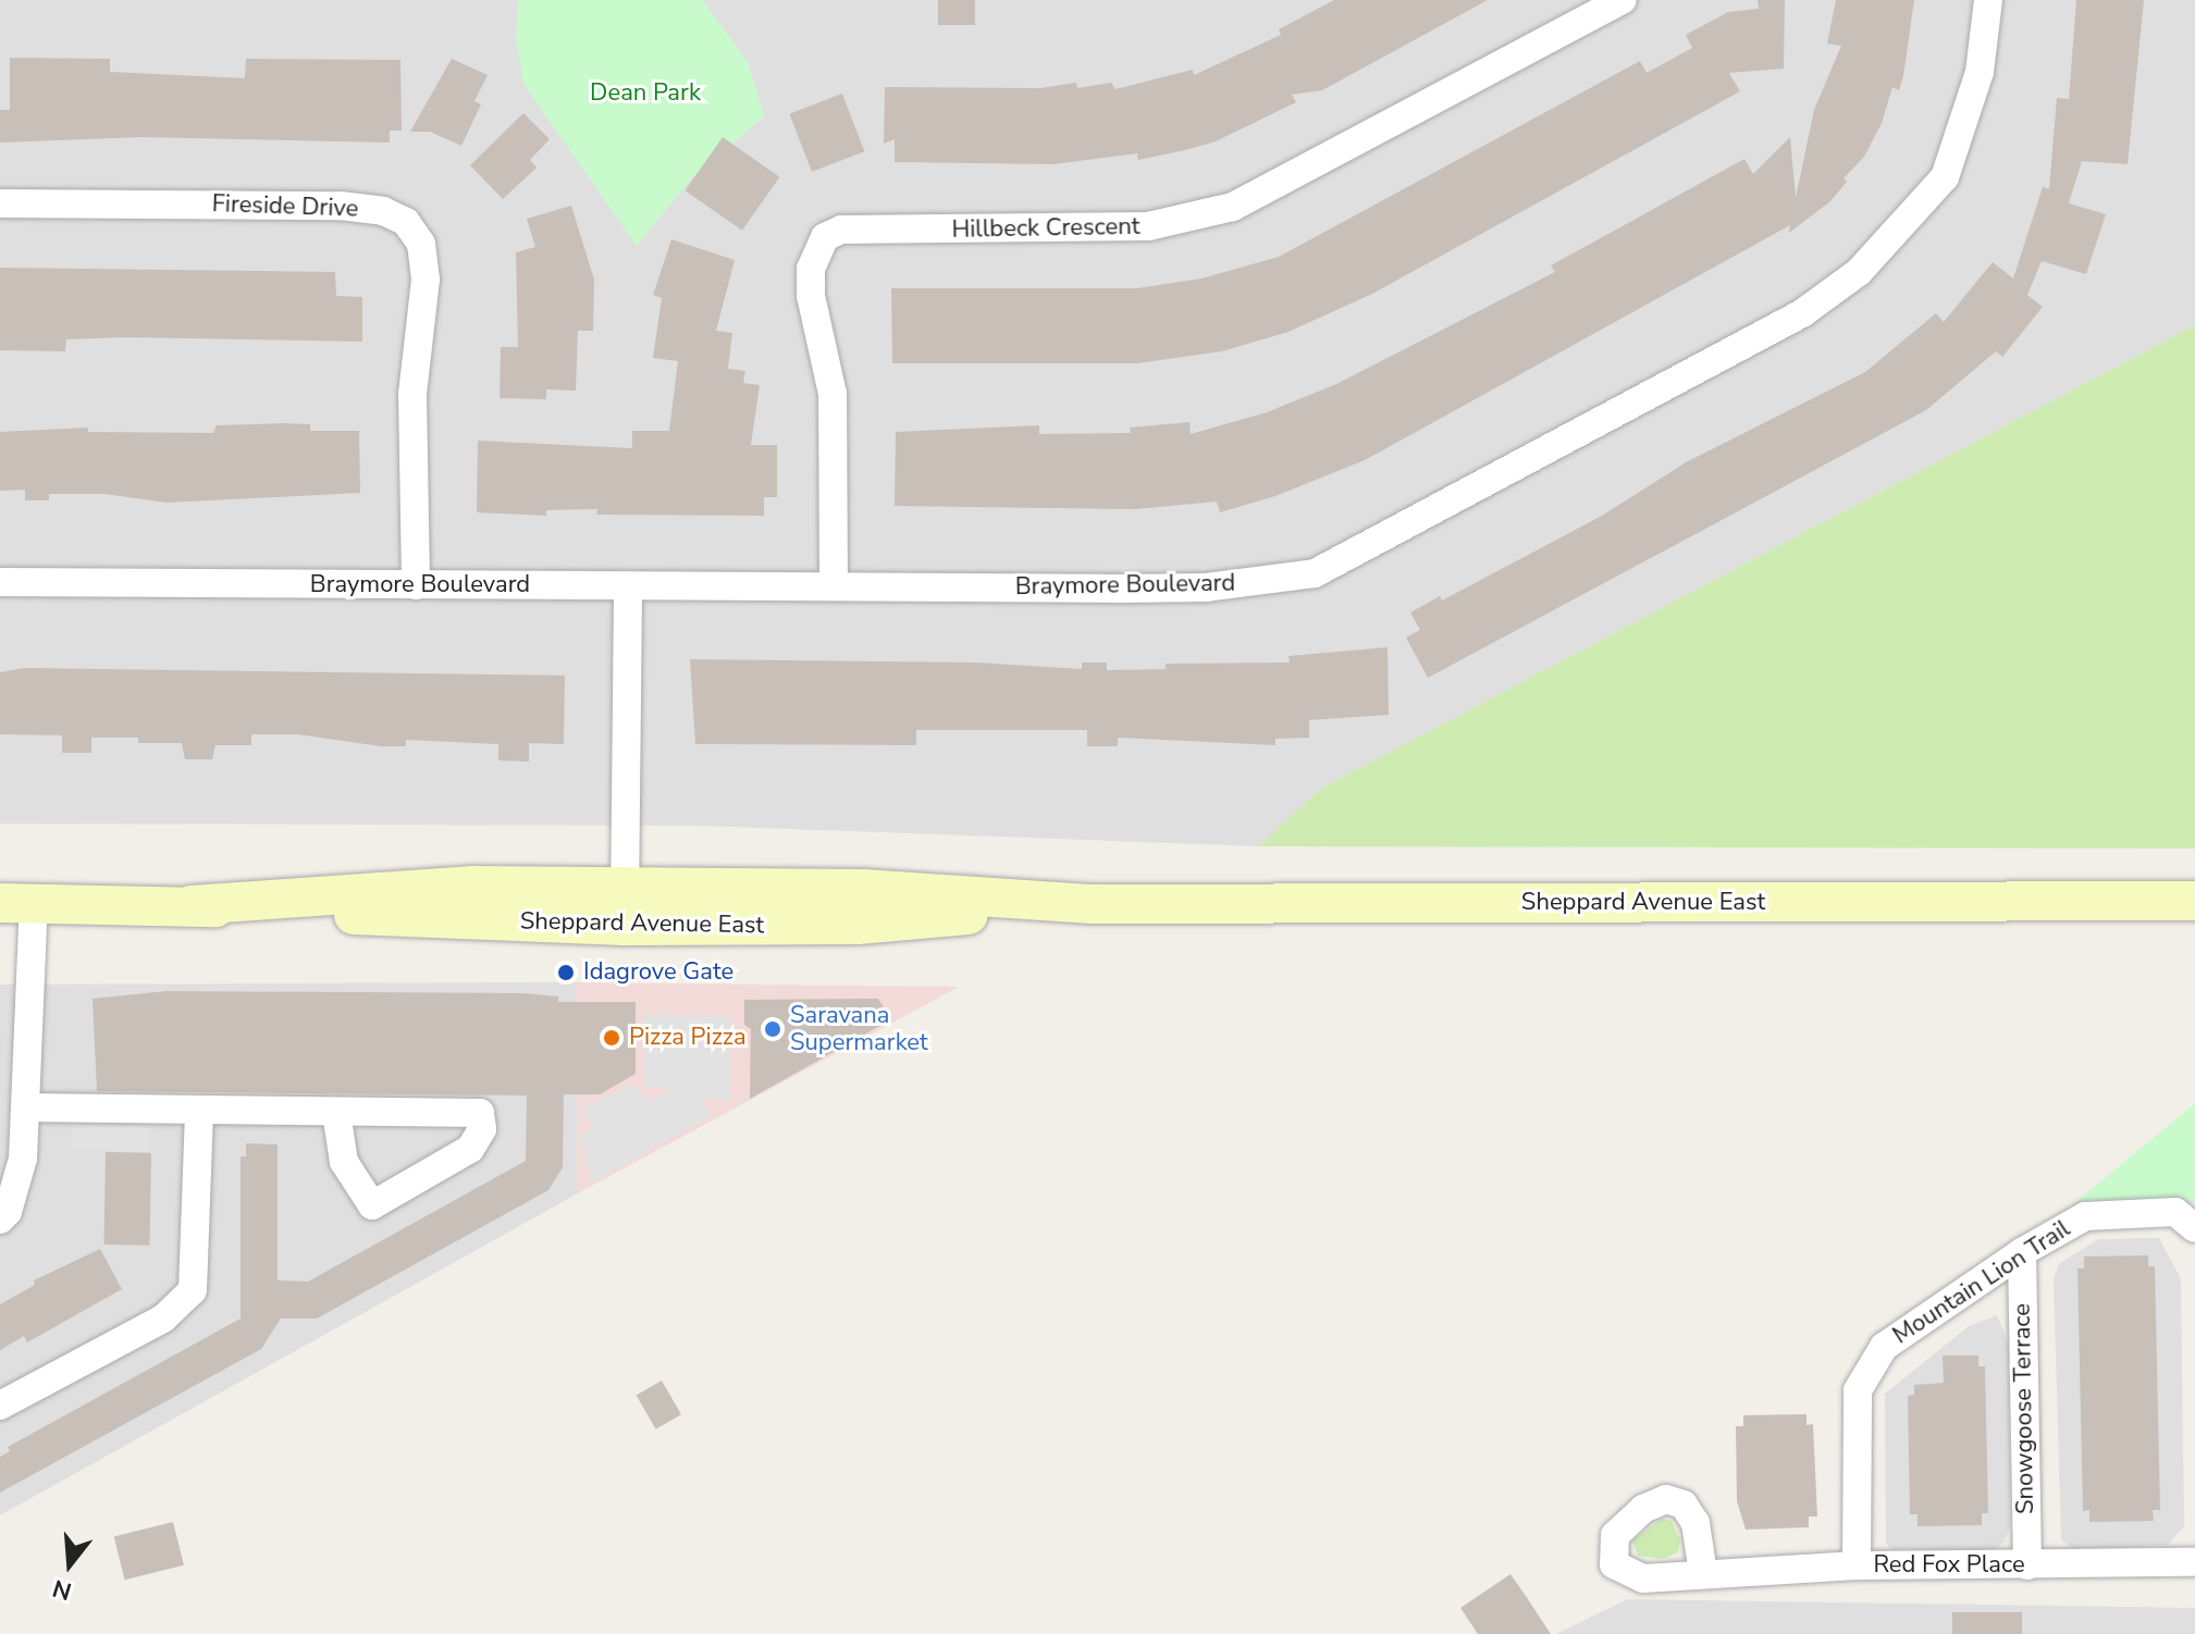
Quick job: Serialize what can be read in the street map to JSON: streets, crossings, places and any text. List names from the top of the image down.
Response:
{
  "streets": {
    "main road": ["Sheppard Avenue East"],
    "street": [
      "Fireside Drive",
      "Hillbeck Crescent",
      "Braymore Boulevard",
      "Mountain Lion Trail",
      "Snowgoose Terrace",
      "Red Fox Place"
    ]
  },
  "crossings": [
    ["Fireside Drive", "Braymore Boulevard"],
    ["Hillbeck Crescent", "Braymore Boulevard"],
    ["Mountain Lion Trail", "Snowgoose Terrace"],
    ["Mountain Lion Trail", "Red Fox Place"],
    ["Snowgoose Terrace", "Red Fox Place"]
  ],
  "parks": ["Dean Park"],
  "places": ["Idagrove Gate", "Saravana Supermarket", "Pizza Pizza"],
  "north": "bottom"
}
